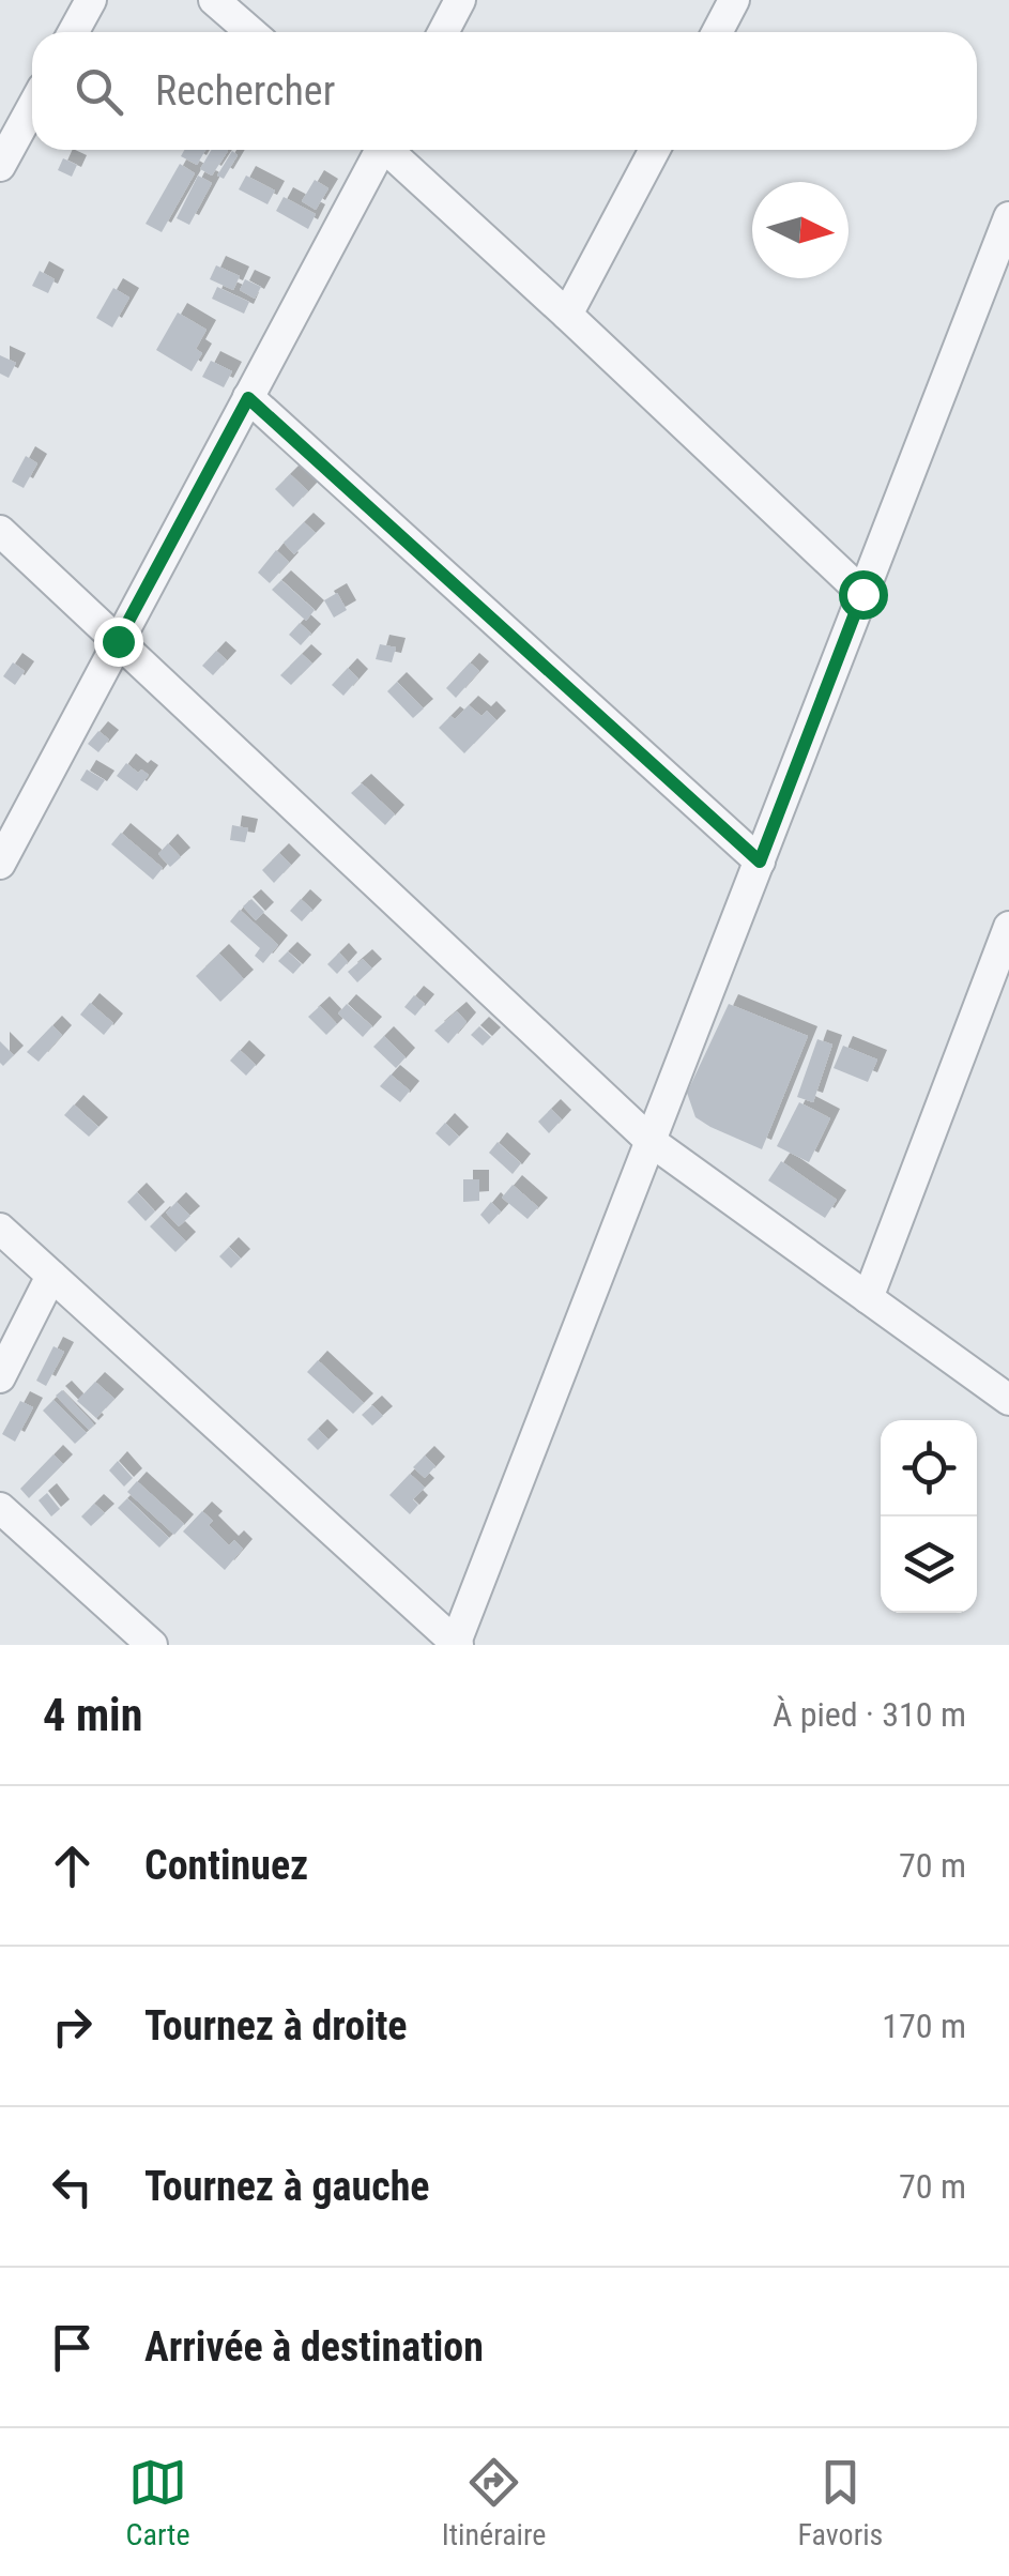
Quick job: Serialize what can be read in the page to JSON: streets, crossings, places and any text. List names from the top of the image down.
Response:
{
  "north": "right",
  "page": {
    "search": "Rechercher",
    "heading": ["4 min", "À pied · 310 m"],
    "list": [
      ["Continuez", "70 m"],
      ["Tournez à droite", "170 m"],
      ["Tournez à gauche", "70 m"],
      "Arrivée à destination"
    ],
    "nav": ["Carte", "Itinéraire", "Favoris"]
  }
}
